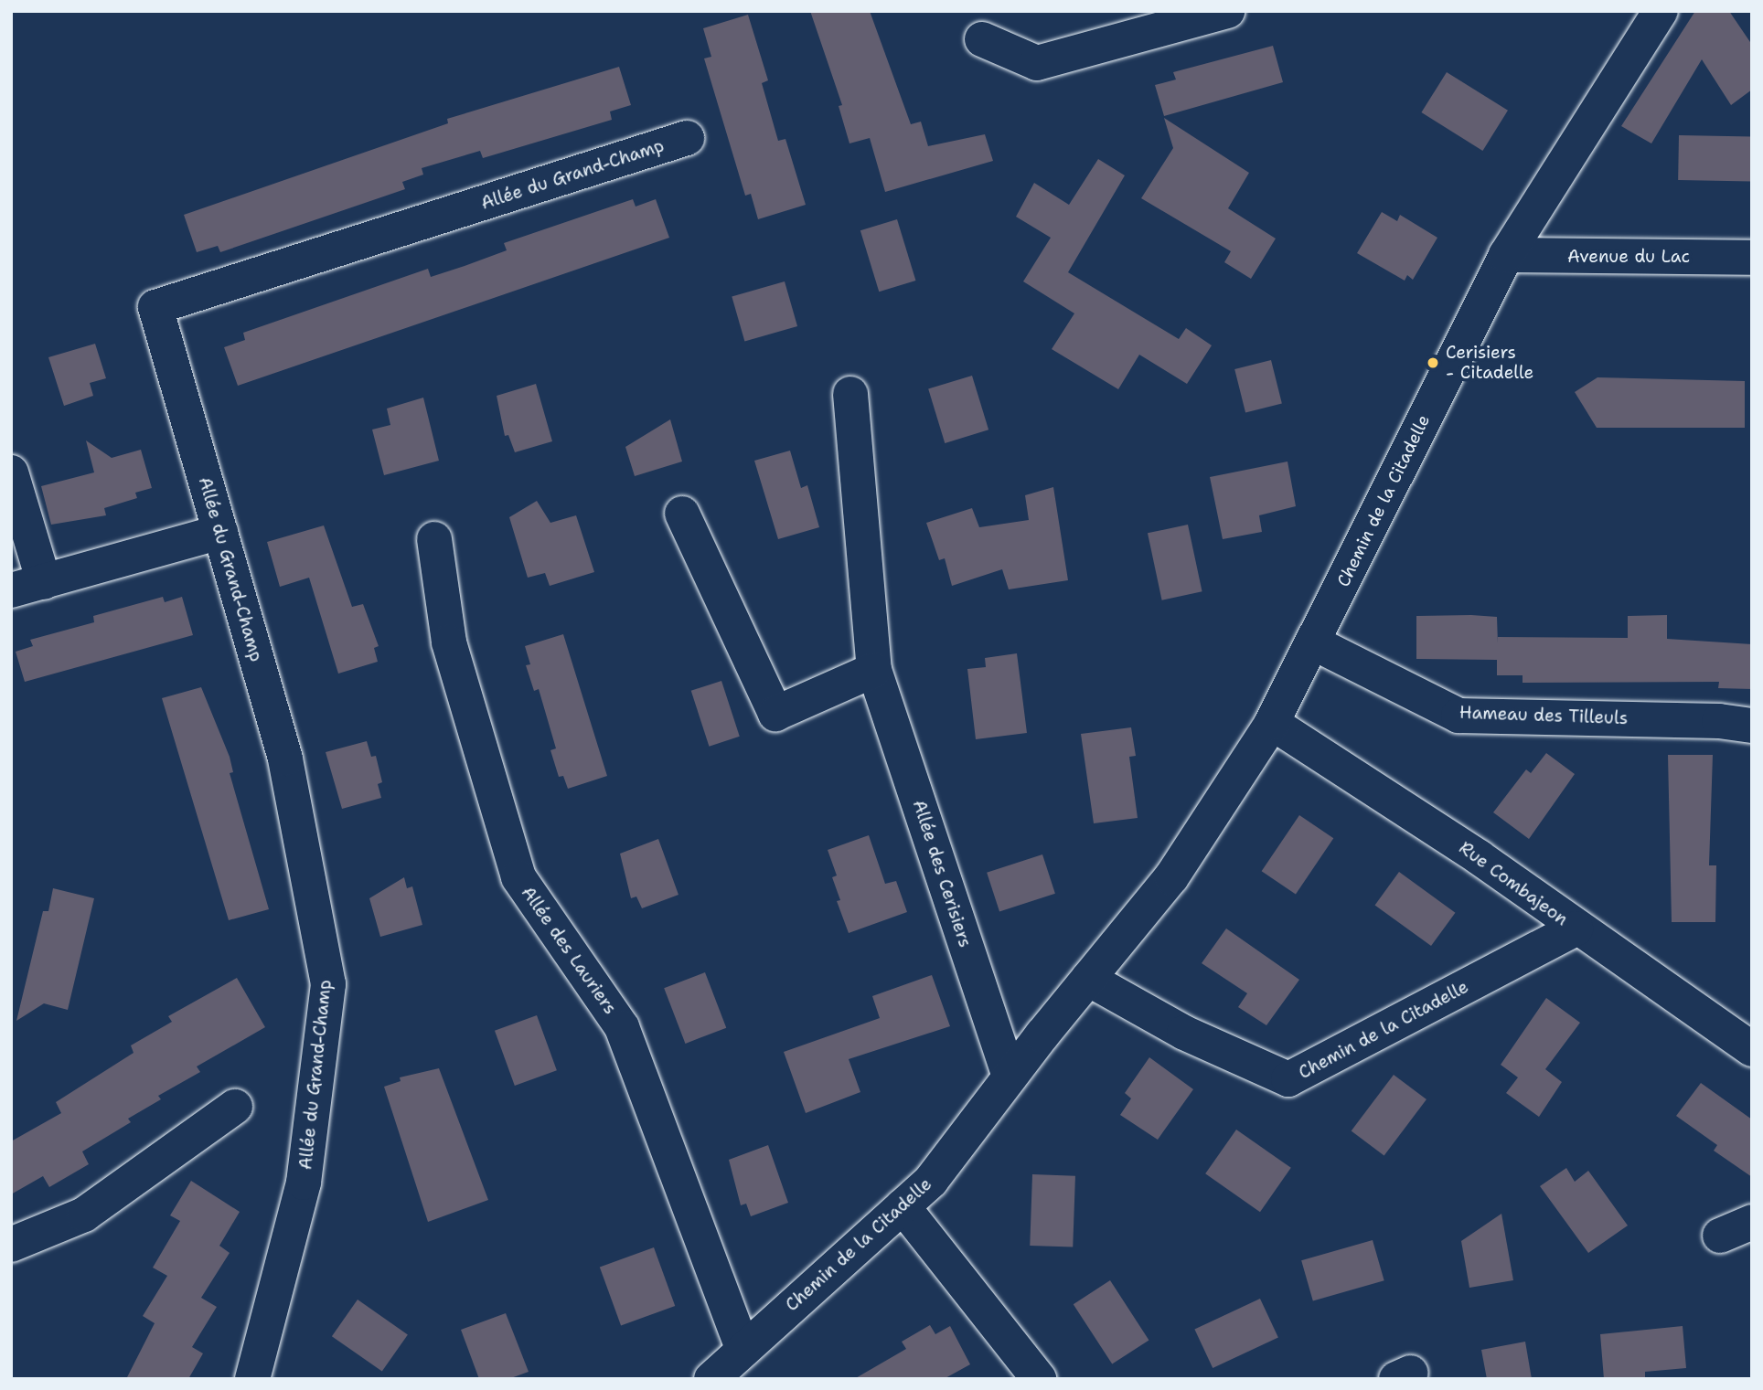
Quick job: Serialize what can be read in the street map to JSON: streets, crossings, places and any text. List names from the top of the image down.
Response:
{
  "streets": {
    "street": [
      "Allée du Grand-Champ",
      "Avenue du Lac",
      "Chemin de la Citadelle",
      "Hameau des Tilleuls",
      "Allée des Cerisiers",
      "Rue Combajeon",
      "Allée des Lauriers"
    ]
  },
  "crossings": [
    ["Avenue du Lac", "Chemin de la Citadelle"],
    ["Chemin de la Citadelle", "Hameau des Tilleuls"],
    ["Chemin de la Citadelle", "Allée des Cerisiers"],
    ["Chemin de la Citadelle", "Rue Combajeon"],
    ["Chemin de la Citadelle", "Allée des Lauriers"]
  ],
  "places": ["Cerisiers - Citadelle"]
}
